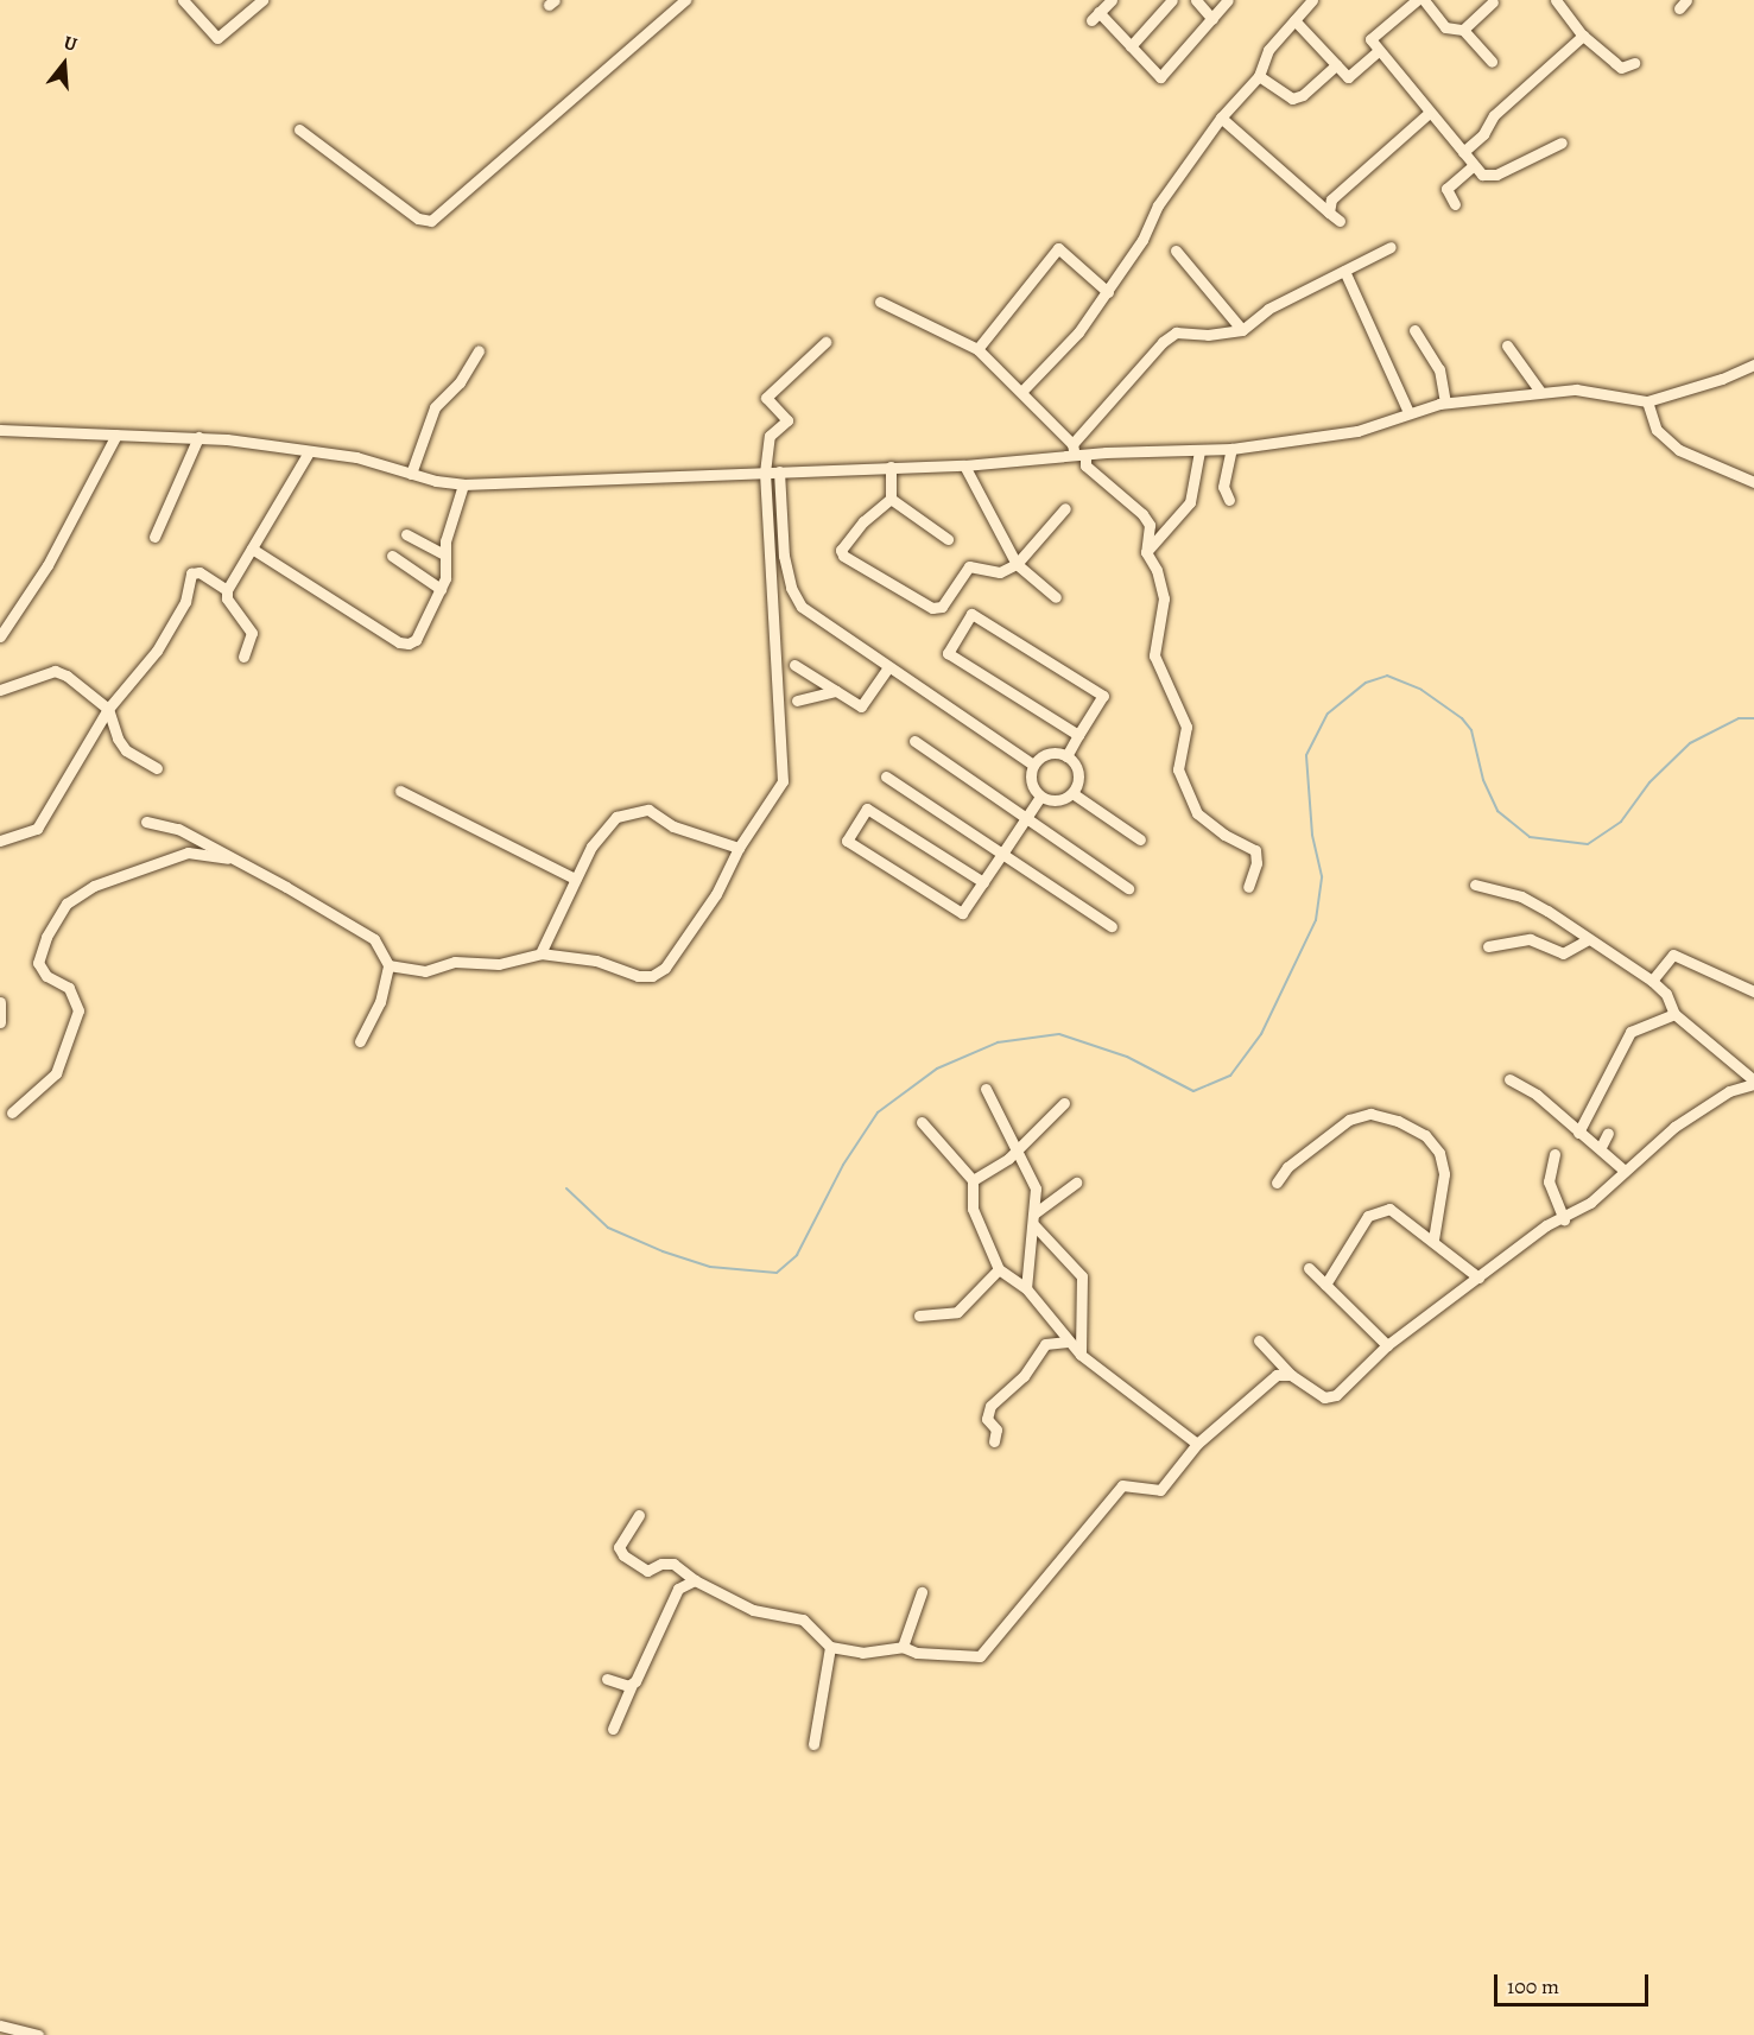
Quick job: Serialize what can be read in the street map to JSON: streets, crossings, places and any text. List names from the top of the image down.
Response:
{
  "scale_bar": "100 m",
  "north": "top"
}
